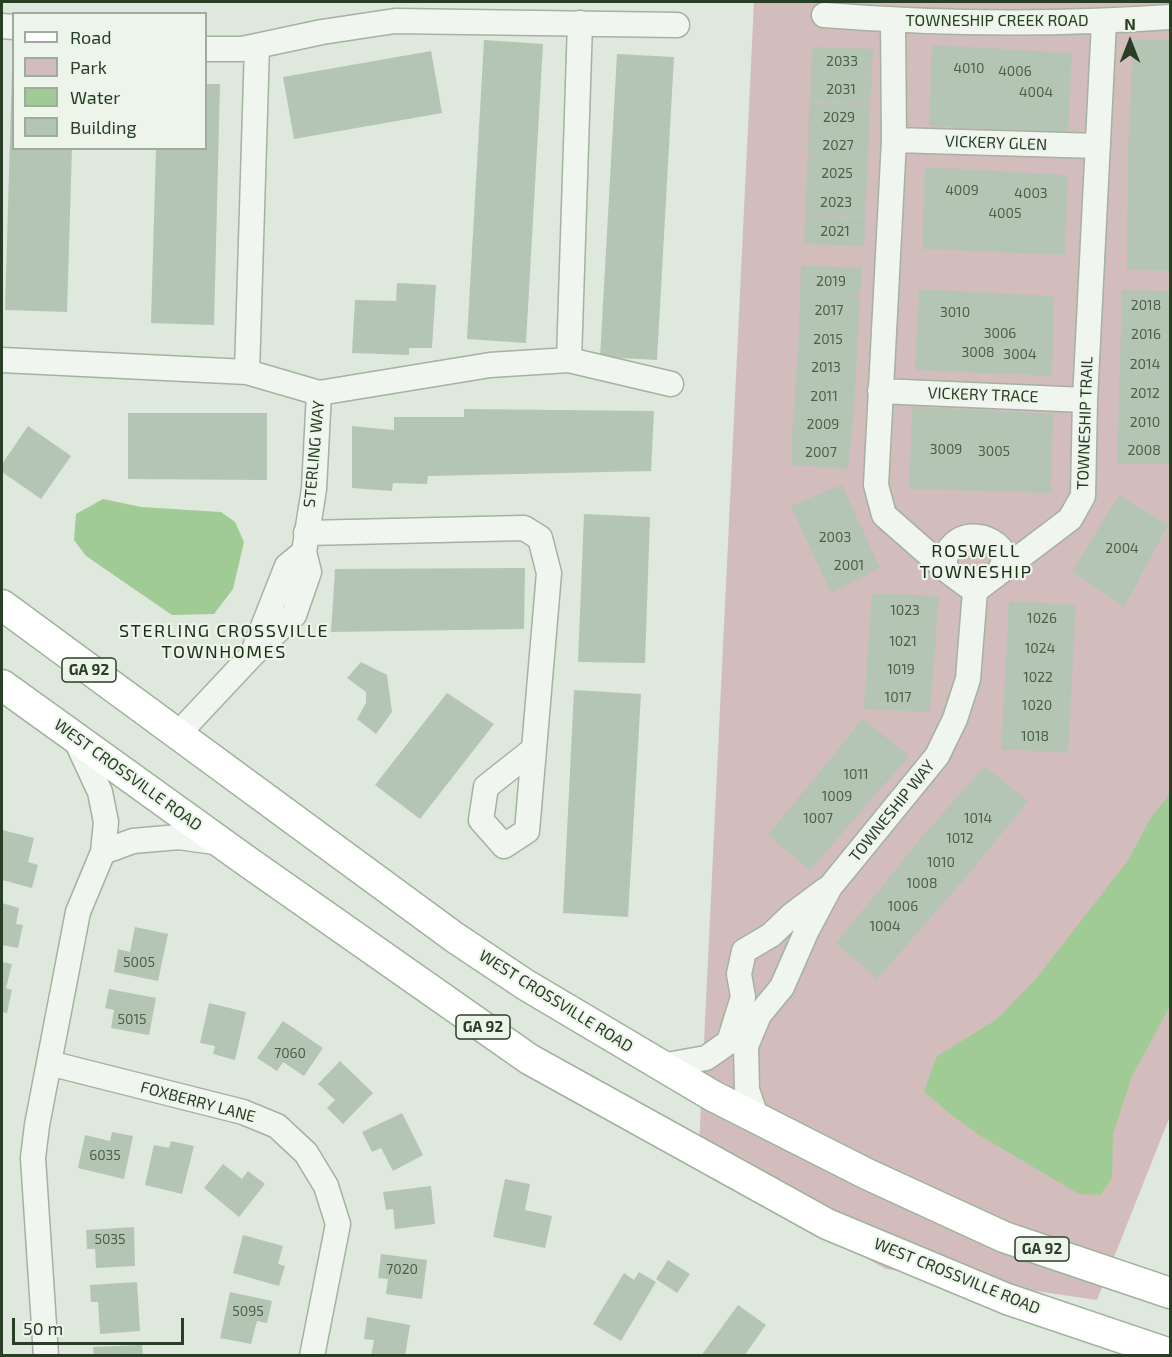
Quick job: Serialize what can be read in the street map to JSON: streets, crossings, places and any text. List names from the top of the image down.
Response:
{
  "streets": {
    "main road": ["GA 92", "WEST CROSSVILLE ROAD"],
    "street": [
      "TOWNESHIP CREEK ROAD",
      "VICKERY GLEN",
      "VICKERY TRACE",
      "TOWNESHIP TRAIL",
      "STERLING WAY",
      "TOWNESHIP WAY",
      "FOXBERRY LANE"
    ]
  },
  "crossings": [
    ["TOWNESHIP CREEK ROAD", "TOWNESHIP TRAIL"],
    ["VICKERY GLEN", "TOWNESHIP TRAIL"],
    ["VICKERY TRACE", "TOWNESHIP TRAIL"],
    ["TOWNESHIP TRAIL", "TOWNESHIP WAY"],
    ["STERLING WAY", "WEST CROSSVILLE ROAD"]
  ],
  "districts": ["ROSWELL TOWNESHIP", "STERLING CROSSVILLE TOWNHOMES"],
  "house_numbers": [
    "2033",
    "4010",
    "4006",
    "2031",
    "4004",
    "2029",
    "2027",
    "2025",
    "4009",
    "4003",
    "2023",
    "4005",
    "2021",
    "2019",
    "2018",
    "2017",
    "3010",
    "3006",
    "2016",
    "2015",
    "3008",
    "3004",
    "2014",
    "2013",
    "2012",
    "2011",
    "2010",
    "2009",
    "3009",
    "2008",
    "3005",
    "2007",
    "2003",
    "2004",
    "2001",
    "1023",
    "1026",
    "1021",
    "1024",
    "1019",
    "1022",
    "1017",
    "1020",
    "1018",
    "1011",
    "1009",
    "1007",
    "1014",
    "1012",
    "1010",
    "1008",
    "1006",
    "1004",
    "5005",
    "5015",
    "7060",
    "6035",
    "5035",
    "7020",
    "5095"
  ],
  "legend": [
    "Road",
    "Park",
    "Water",
    "Building"
  ],
  "scale_bar": "50 m",
  "north": "top"
}
